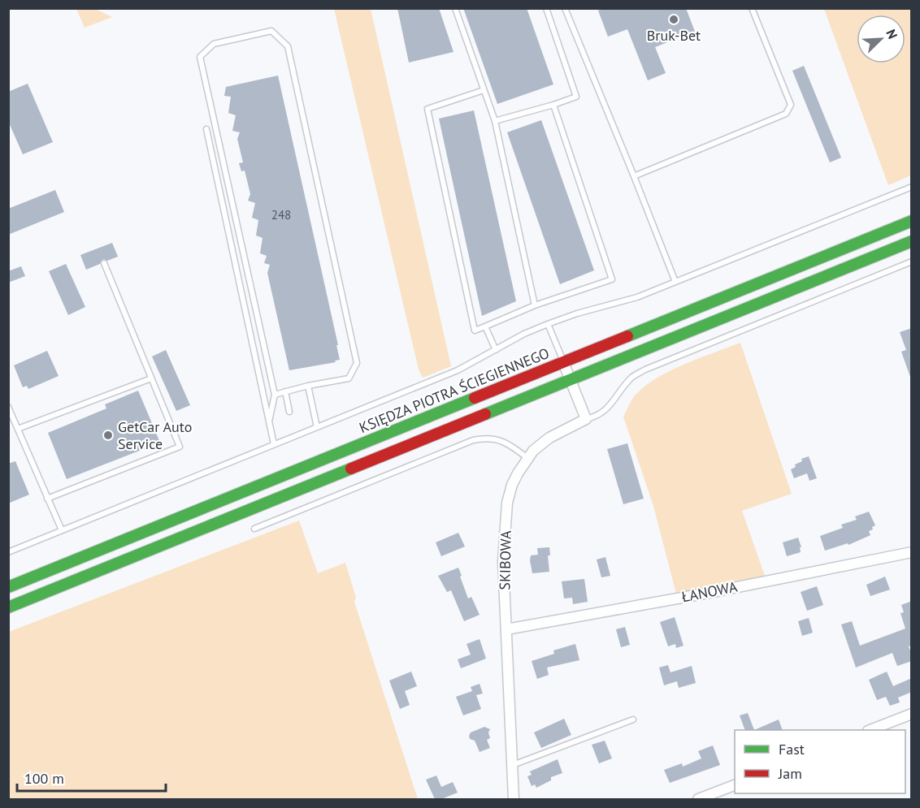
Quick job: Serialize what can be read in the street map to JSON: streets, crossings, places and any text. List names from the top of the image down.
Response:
{
  "streets": {
    "main road": ["KSIĘDZA PIOTRA ŚCIEGIENNEGO"],
    "street": ["SKIBOWA", "ŁANOWA"]
  },
  "crossings": [
    ["SKIBOWA", "ŁANOWA"]
  ],
  "places": ["Bruk-Bet", "GetCar Auto Service"],
  "house_numbers": ["248"],
  "legend": ["Fast", "Jam"],
  "scale_bar": "100 m",
  "north": "top right"
}
